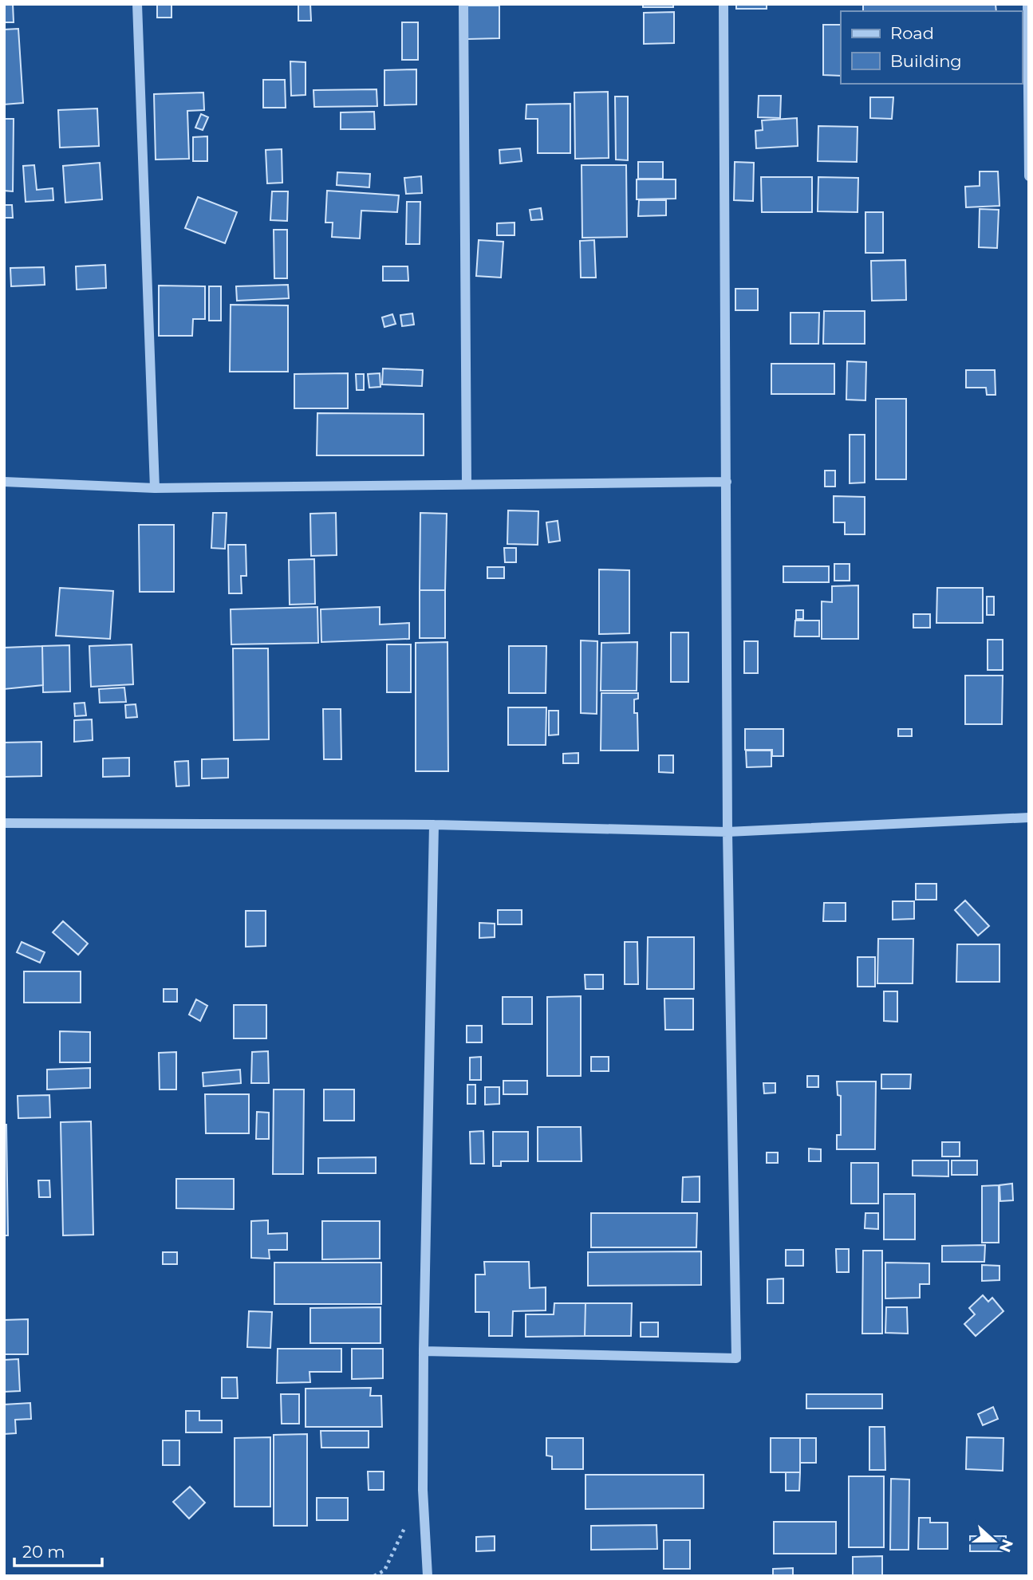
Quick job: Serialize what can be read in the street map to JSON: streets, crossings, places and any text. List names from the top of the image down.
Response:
{
  "legend": ["Road", "Building"],
  "scale_bar": "20 m",
  "north": "right"
}
